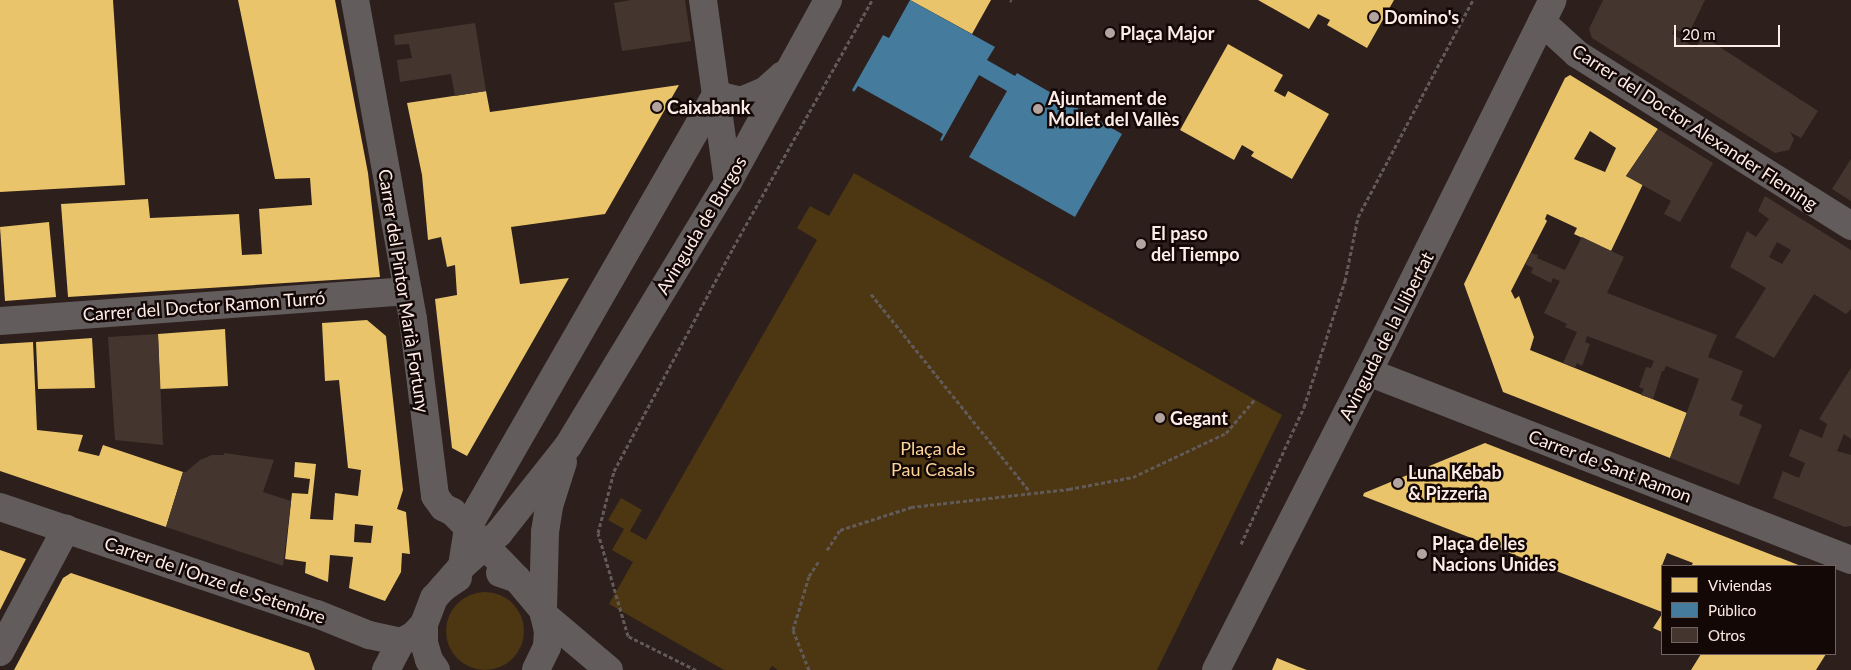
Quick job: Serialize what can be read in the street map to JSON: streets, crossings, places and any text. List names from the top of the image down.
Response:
{
  "streets": {
    "street": [
      "Carrer del Doctor Alexander Fleming",
      "Avinguda de Burgos",
      "Carrer del Pintor Marià Fortuny",
      "Carrer del Doctor Ramon Turró",
      "Avinguda de la Llibertat",
      "Carrer de Sant Ramon",
      "Carrer de l'Onze de Setembre"
    ]
  },
  "crossings": [
    ["Carrer del Doctor Alexander Fleming", "Avinguda de la Llibertat"],
    ["Avinguda de Burgos", "Carrer del Pintor Marià Fortuny"],
    ["Avinguda de Burgos", "Carrer de l'Onze de Setembre"],
    ["Carrer del Pintor Marià Fortuny", "Carrer del Doctor Ramon Turró"],
    ["Avinguda de la Llibertat", "Carrer de Sant Ramon"]
  ],
  "parks": ["Plaça de Pau Casals"],
  "places": [
    "Domino's",
    "Plaça Major",
    "Caixabank",
    "Ajuntament de Mollet del Vallès",
    "El paso del Tiempo",
    "Gegant",
    "Luna Kebab & Pizzeria",
    "Plaça de les Nacions Unides"
  ],
  "legend": ["Viviendas", "Público", "Otros"],
  "scale_bar": "20 m"
}
